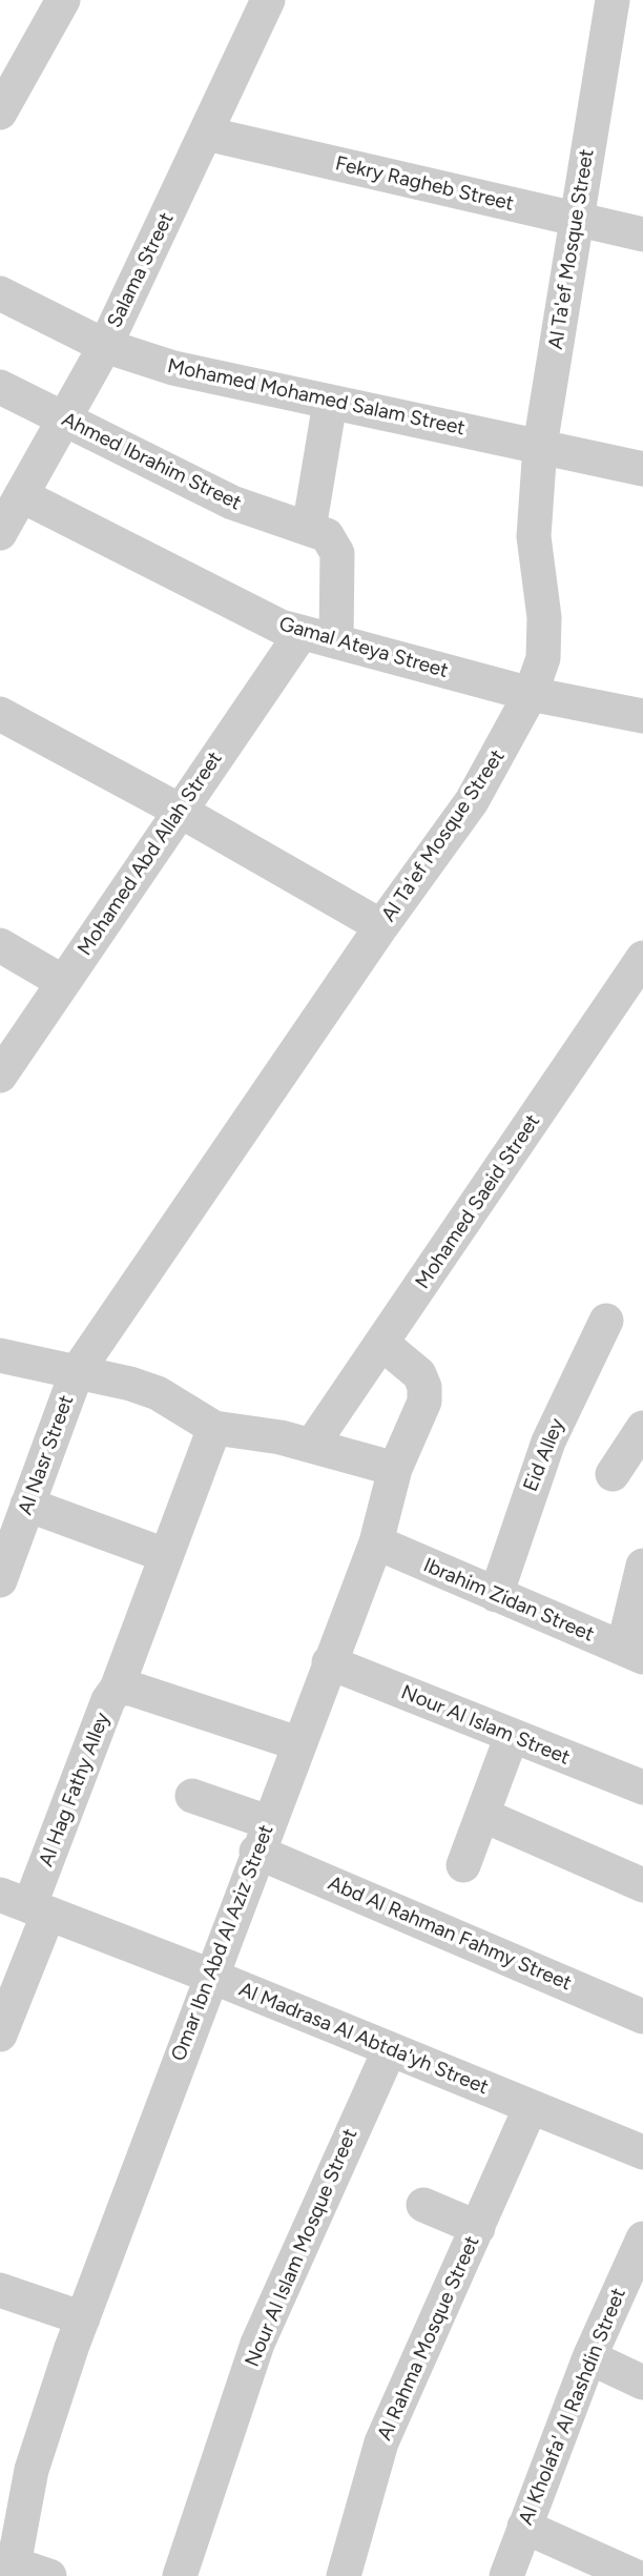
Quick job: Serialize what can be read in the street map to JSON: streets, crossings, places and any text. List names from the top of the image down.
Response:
{
  "streets": {
    "street": [
      "Fekry Ragheb Street",
      "Al Ta'ef Mosque Street",
      "Salama Street",
      "Mohamed Mohamed Salam Street",
      "Ahmed Ibrahim Street",
      "Gamal Ateya Street",
      "Mohamed Abd Allah Street",
      "Mohamed Saeid Street",
      "Al Nasr Street",
      "Eid Alley",
      "Ibrahim Zidan Street",
      "Nour Al Islam Street",
      "Al Hag Fathy Alley",
      "Abd Al Rahman Fahmy Street",
      "Omar Ibn Abd Al Aziz Street",
      "Al Madrasa Al Abtda'yh Street",
      "Nour Al Islam Mosque Street",
      "Al Rahma Mosque Street",
      "Al Kholafa' Al Rashdin Street"
    ]
  },
  "crossings": [
    ["Fekry Ragheb Street", "Al Ta'ef Mosque Street"],
    ["Fekry Ragheb Street", "Salama Street"],
    ["Al Ta'ef Mosque Street", "Mohamed Mohamed Salam Street"],
    ["Al Ta'ef Mosque Street", "Gamal Ateya Street"],
    ["Al Ta'ef Mosque Street", "Al Nasr Street"],
    ["Salama Street", "Mohamed Mohamed Salam Street"],
    ["Salama Street", "Ahmed Ibrahim Street"],
    ["Salama Street", "Gamal Ateya Street"],
    ["Ahmed Ibrahim Street", "Gamal Ateya Street"],
    ["Gamal Ateya Street", "Mohamed Abd Allah Street"],
    ["Mohamed Saeid Street", "Omar Ibn Abd Al Aziz Street"],
    ["Eid Alley", "Ibrahim Zidan Street"],
    ["Ibrahim Zidan Street", "Omar Ibn Abd Al Aziz Street"],
    ["Nour Al Islam Street", "Omar Ibn Abd Al Aziz Street"],
    ["Al Hag Fathy Alley", "Omar Ibn Abd Al Aziz Street"],
    ["Al Hag Fathy Alley", "Al Madrasa Al Abtda'yh Street"],
    ["Abd Al Rahman Fahmy Street", "Omar Ibn Abd Al Aziz Street"],
    ["Omar Ibn Abd Al Aziz Street", "Al Madrasa Al Abtda'yh Street"],
    ["Al Madrasa Al Abtda'yh Street", "Nour Al Islam Mosque Street"],
    ["Al Madrasa Al Abtda'yh Street", "Al Rahma Mosque Street"]
  ]
}
